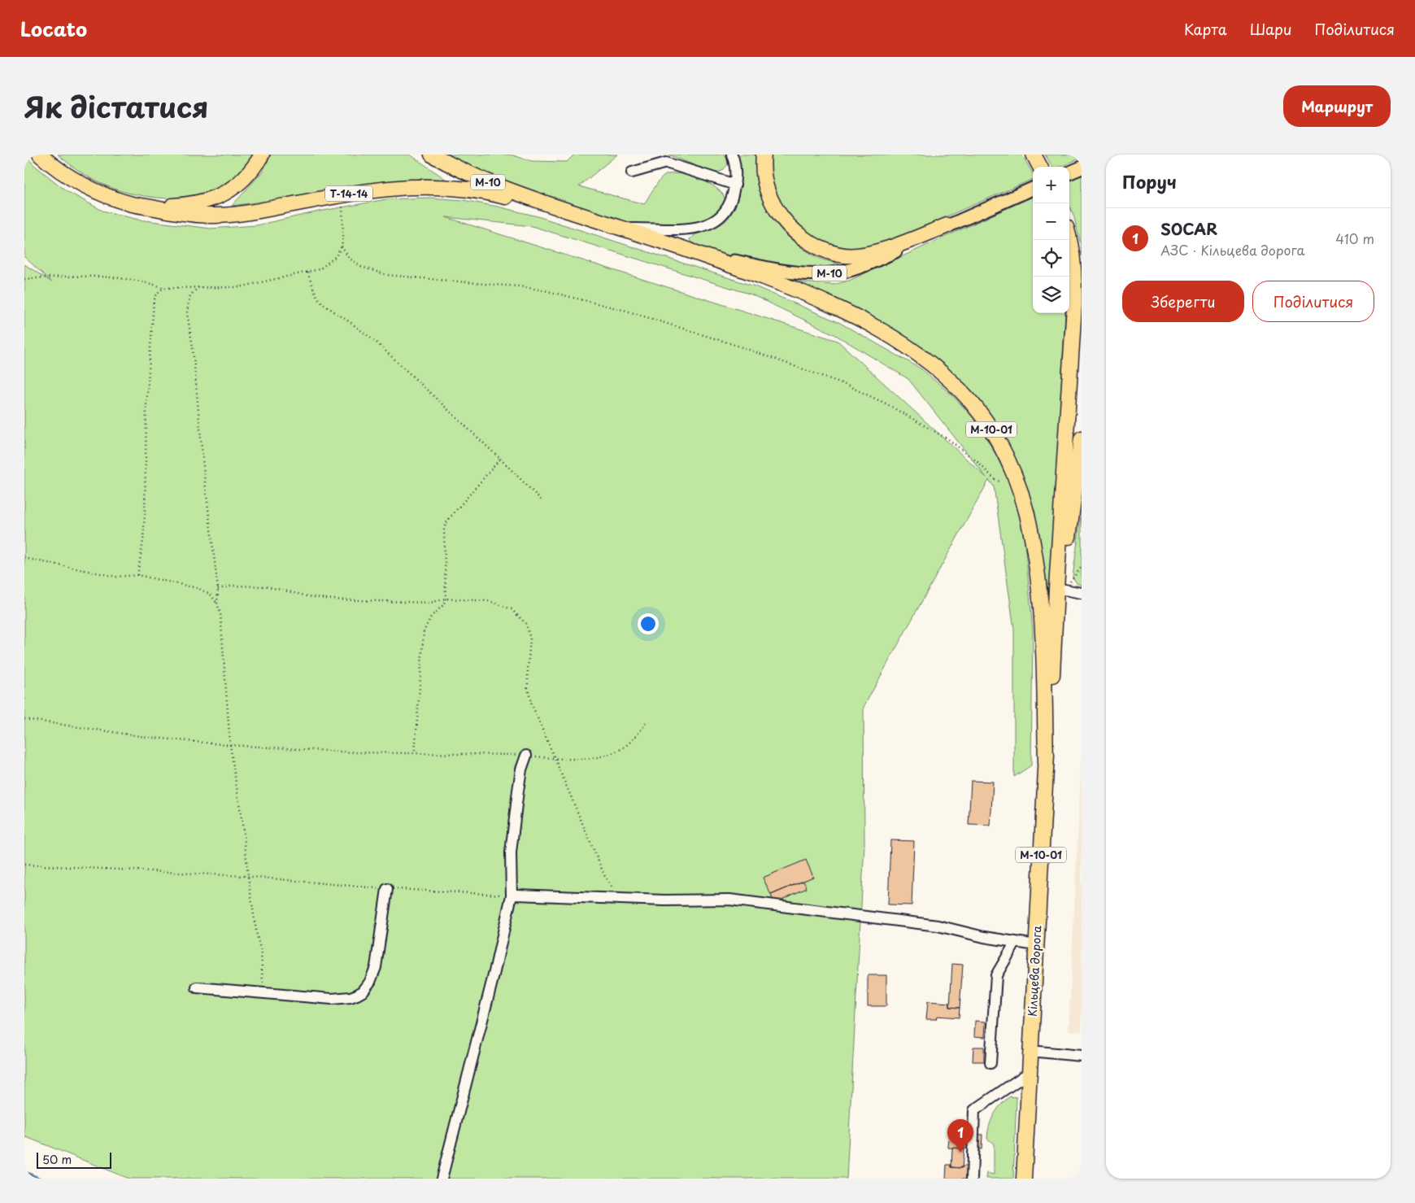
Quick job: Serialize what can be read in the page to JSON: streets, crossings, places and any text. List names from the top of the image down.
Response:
{
  "streets": {
    "highway": [
      "М-10",
      "Т-14-14",
      "М-10-01",
      "Кільцева дорога"
    ]
  },
  "crossings": [
    ["М-10", "Т-14-14"],
    ["М-10", "М-10-01"],
    ["М-10-01", "Кільцева дорога"]
  ],
  "scale_bar": "50 m",
  "page": {
    "header": "Locato",
    "nav": ["Карта", "Шари", "Поділитися"],
    "title": "Як дістатися",
    "buttons": [
      "Маршрут",
      ["Зберегти", "Поділитися"]
    ],
    "heading": "Поруч",
    "map_buttons": ["+", "−"],
    "list": [
      {
        "mark": "1",
        "name": "SOCAR",
        "note": "АЗС · Кільцева дорога",
        "value": "410 m"
      }
    ],
    "pins": "1",
    "scale": "50 m"
  }
}
